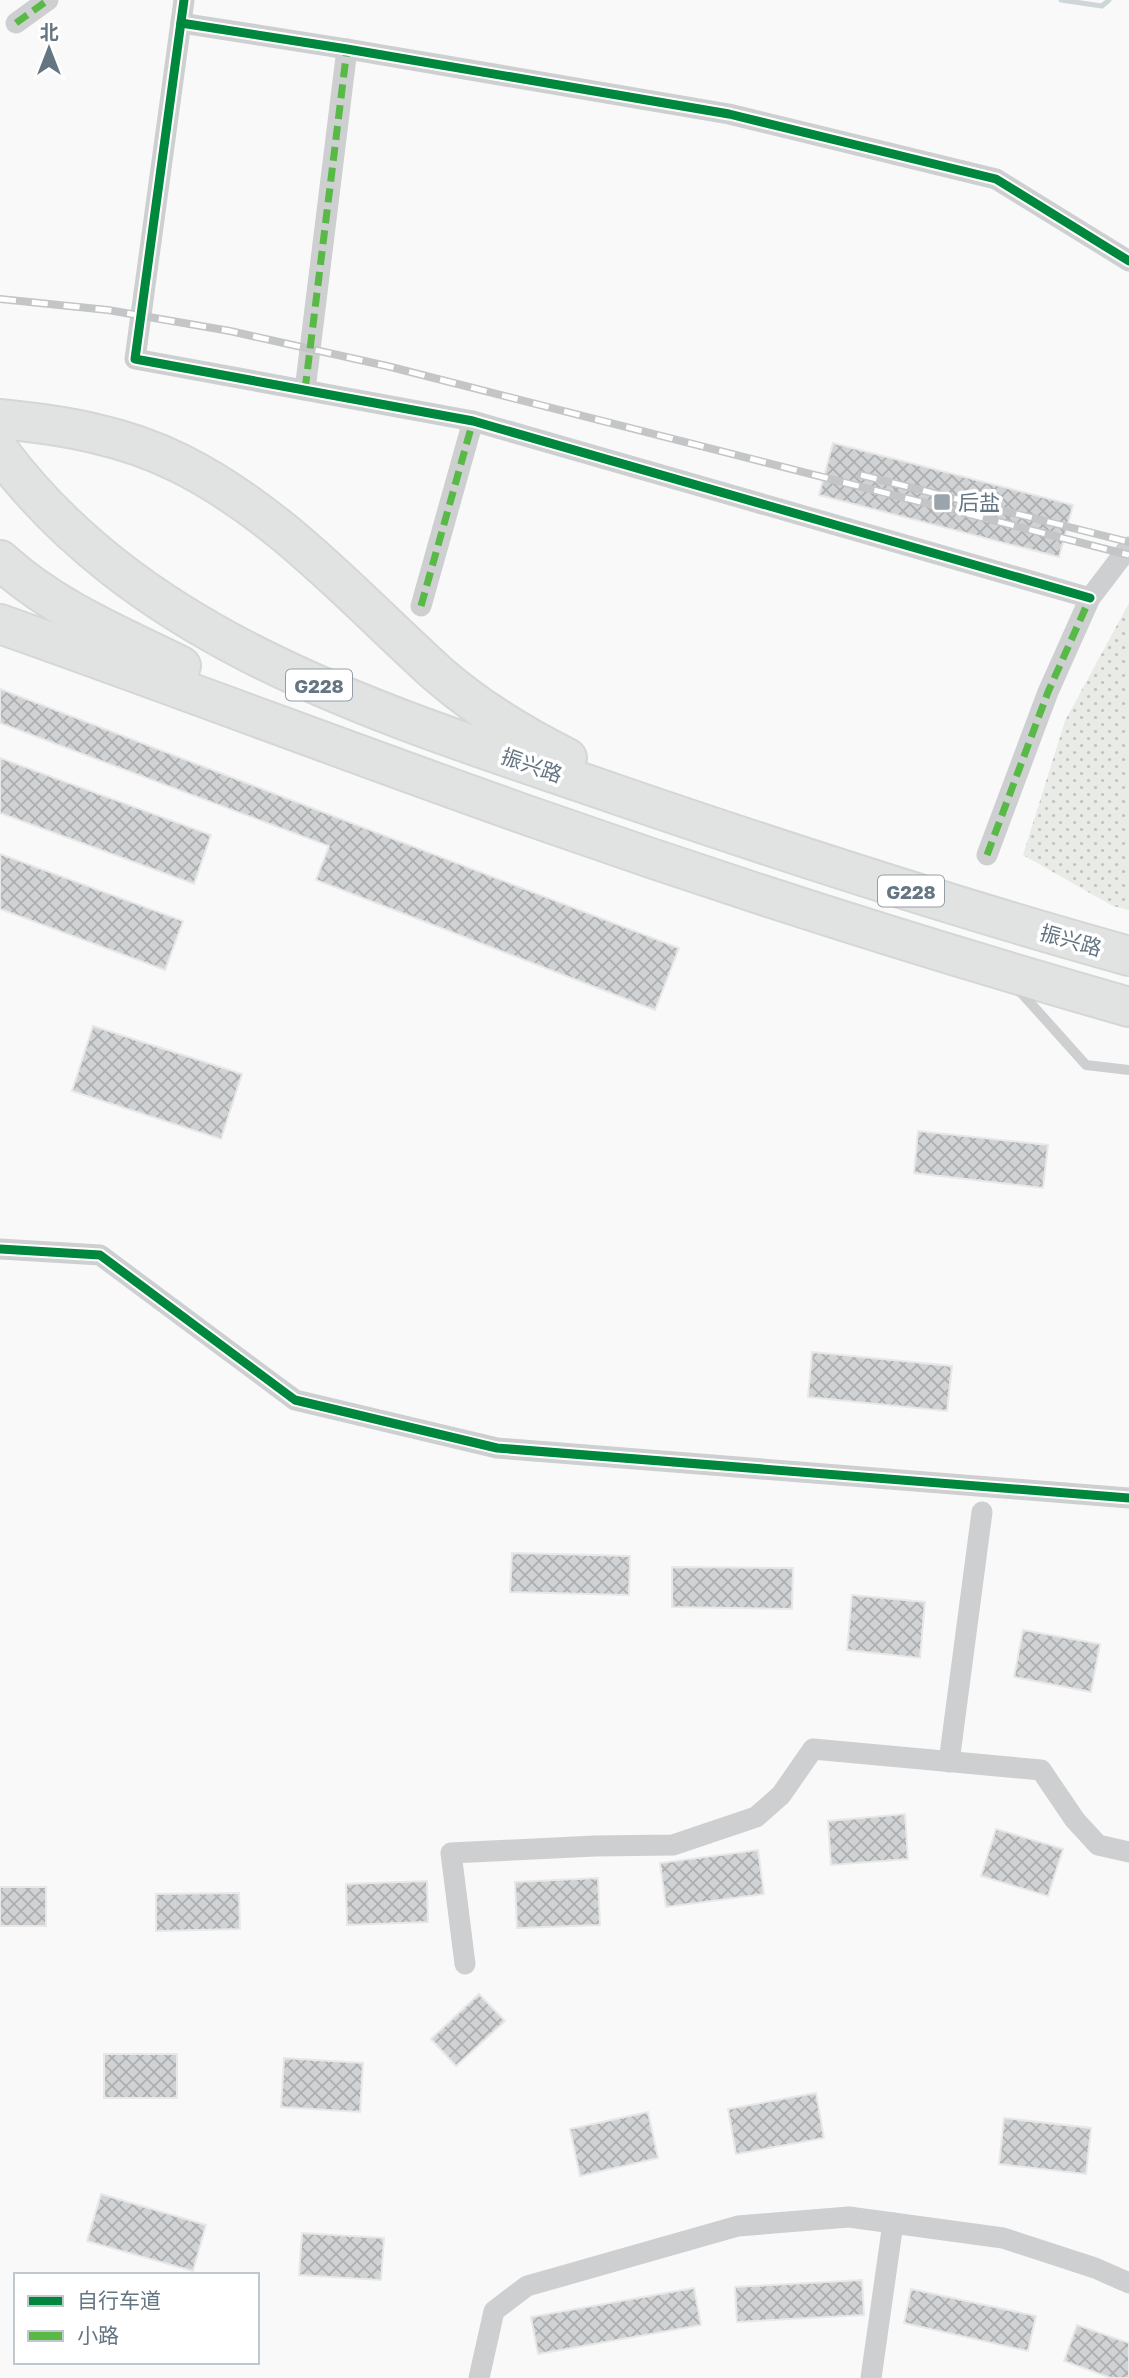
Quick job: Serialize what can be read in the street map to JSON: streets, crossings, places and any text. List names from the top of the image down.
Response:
{
  "streets": {
    "highway": ["G228", "振兴路"]
  },
  "places": {
    "transit": ["后盐"]
  },
  "legend": ["自行车道", "小路"],
  "north": "top"
}
